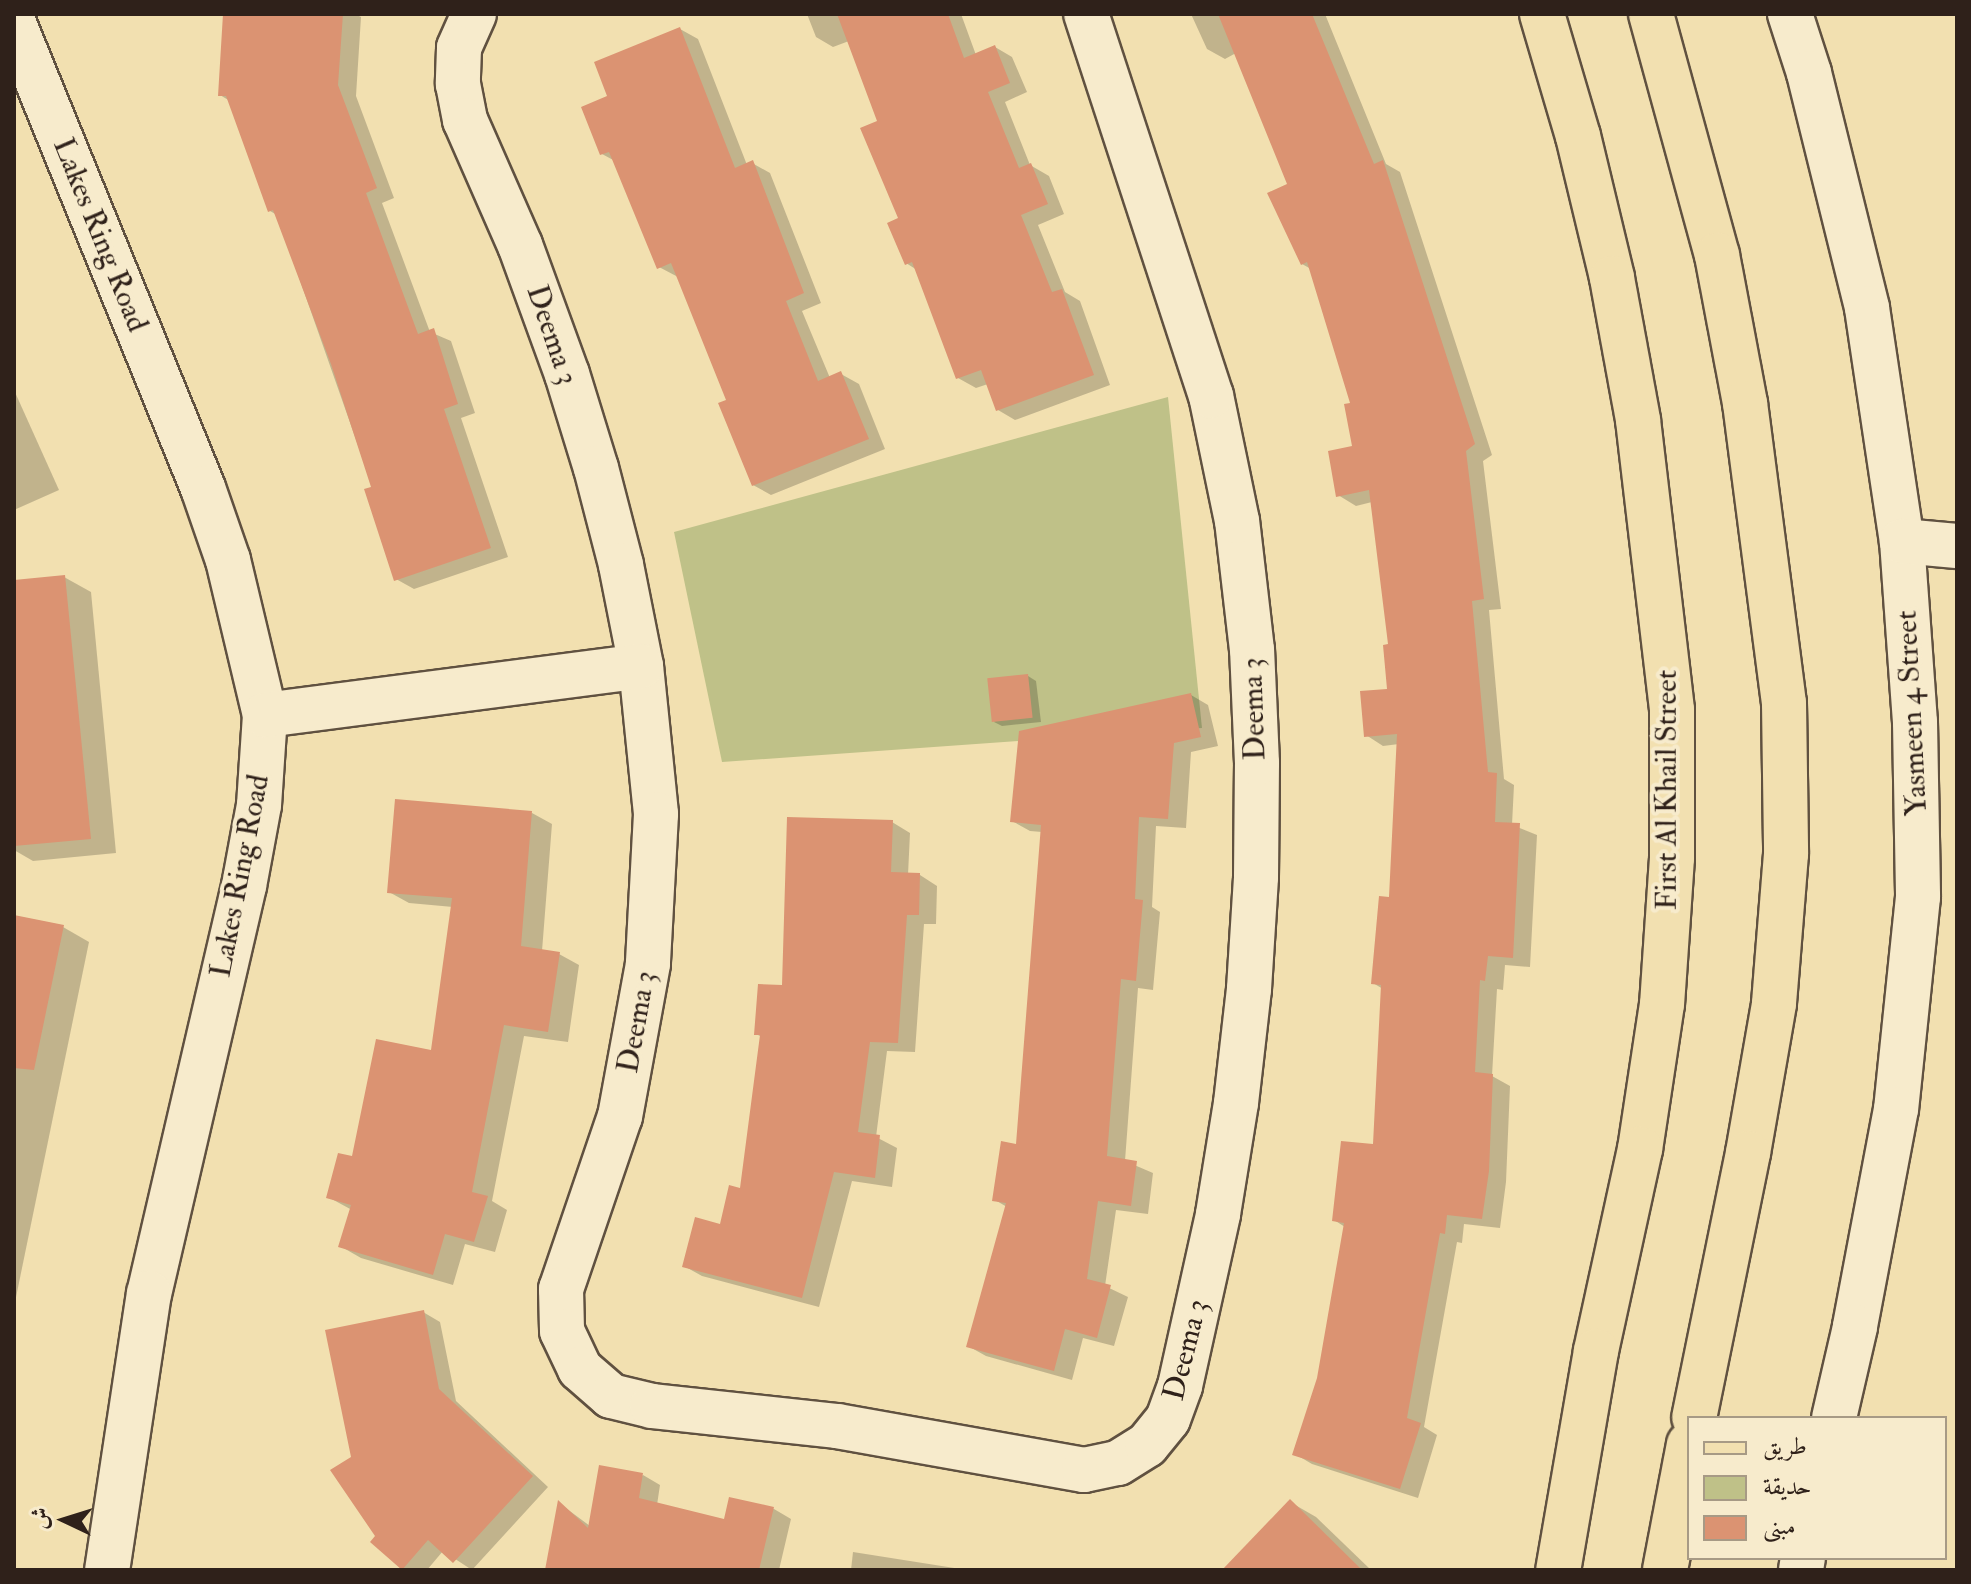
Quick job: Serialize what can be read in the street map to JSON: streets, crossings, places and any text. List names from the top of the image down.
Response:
{
  "streets": {
    "main road": ["First Al Khail Street"],
    "street": ["Lakes Ring Road", "Deema 3", "Yasmeen 4 Street"]
  },
  "legend": ["طريق", "حديقة", "مبنى"],
  "north": "left"
}
